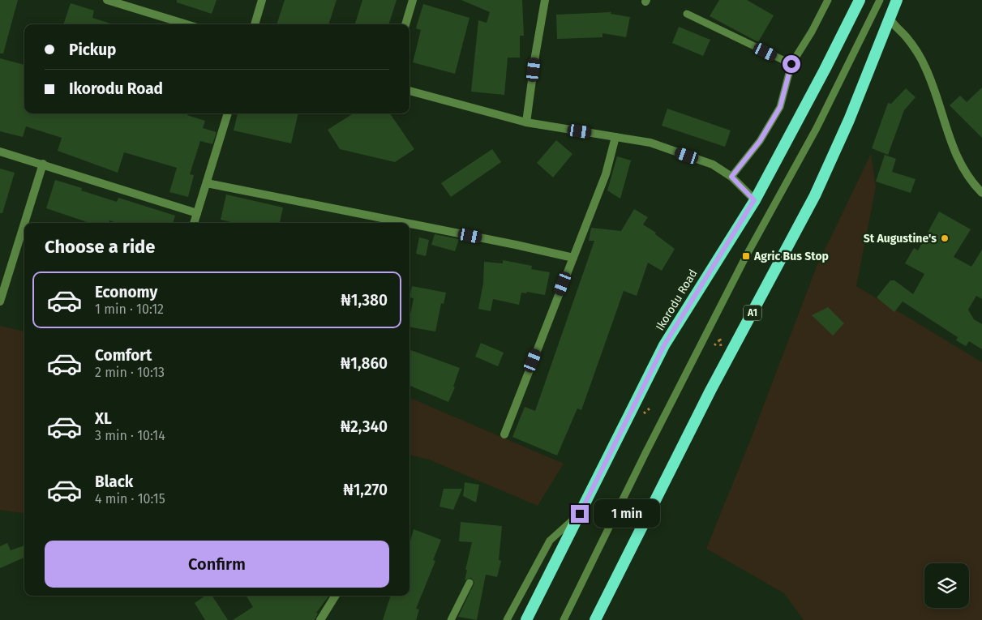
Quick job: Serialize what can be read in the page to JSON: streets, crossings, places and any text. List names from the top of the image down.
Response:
{
  "streets": {
    "highway": ["Ikorodu Road", "A1"]
  },
  "places": {
    "other": ["St Augustine's"],
    "transit": ["Agric Bus Stop"]
  },
  "page": {
    "banner": ["Pickup", "Ikorodu Road"],
    "heading": "Choose a ride",
    "list": [
      {
        "name": "Economy",
        "note": "1 min · 10:12",
        "value": "₦1,380"
      },
      {
        "name": "Comfort",
        "note": "2 min · 10:13",
        "value": "₦1,860"
      },
      {
        "name": "XL",
        "note": "3 min · 10:14",
        "value": "₦2,340"
      },
      {
        "name": "Black",
        "note": "4 min · 10:15",
        "value": "₦1,270"
      }
    ],
    "bubble": "1 min",
    "buttons": "Confirm"
  }
}
